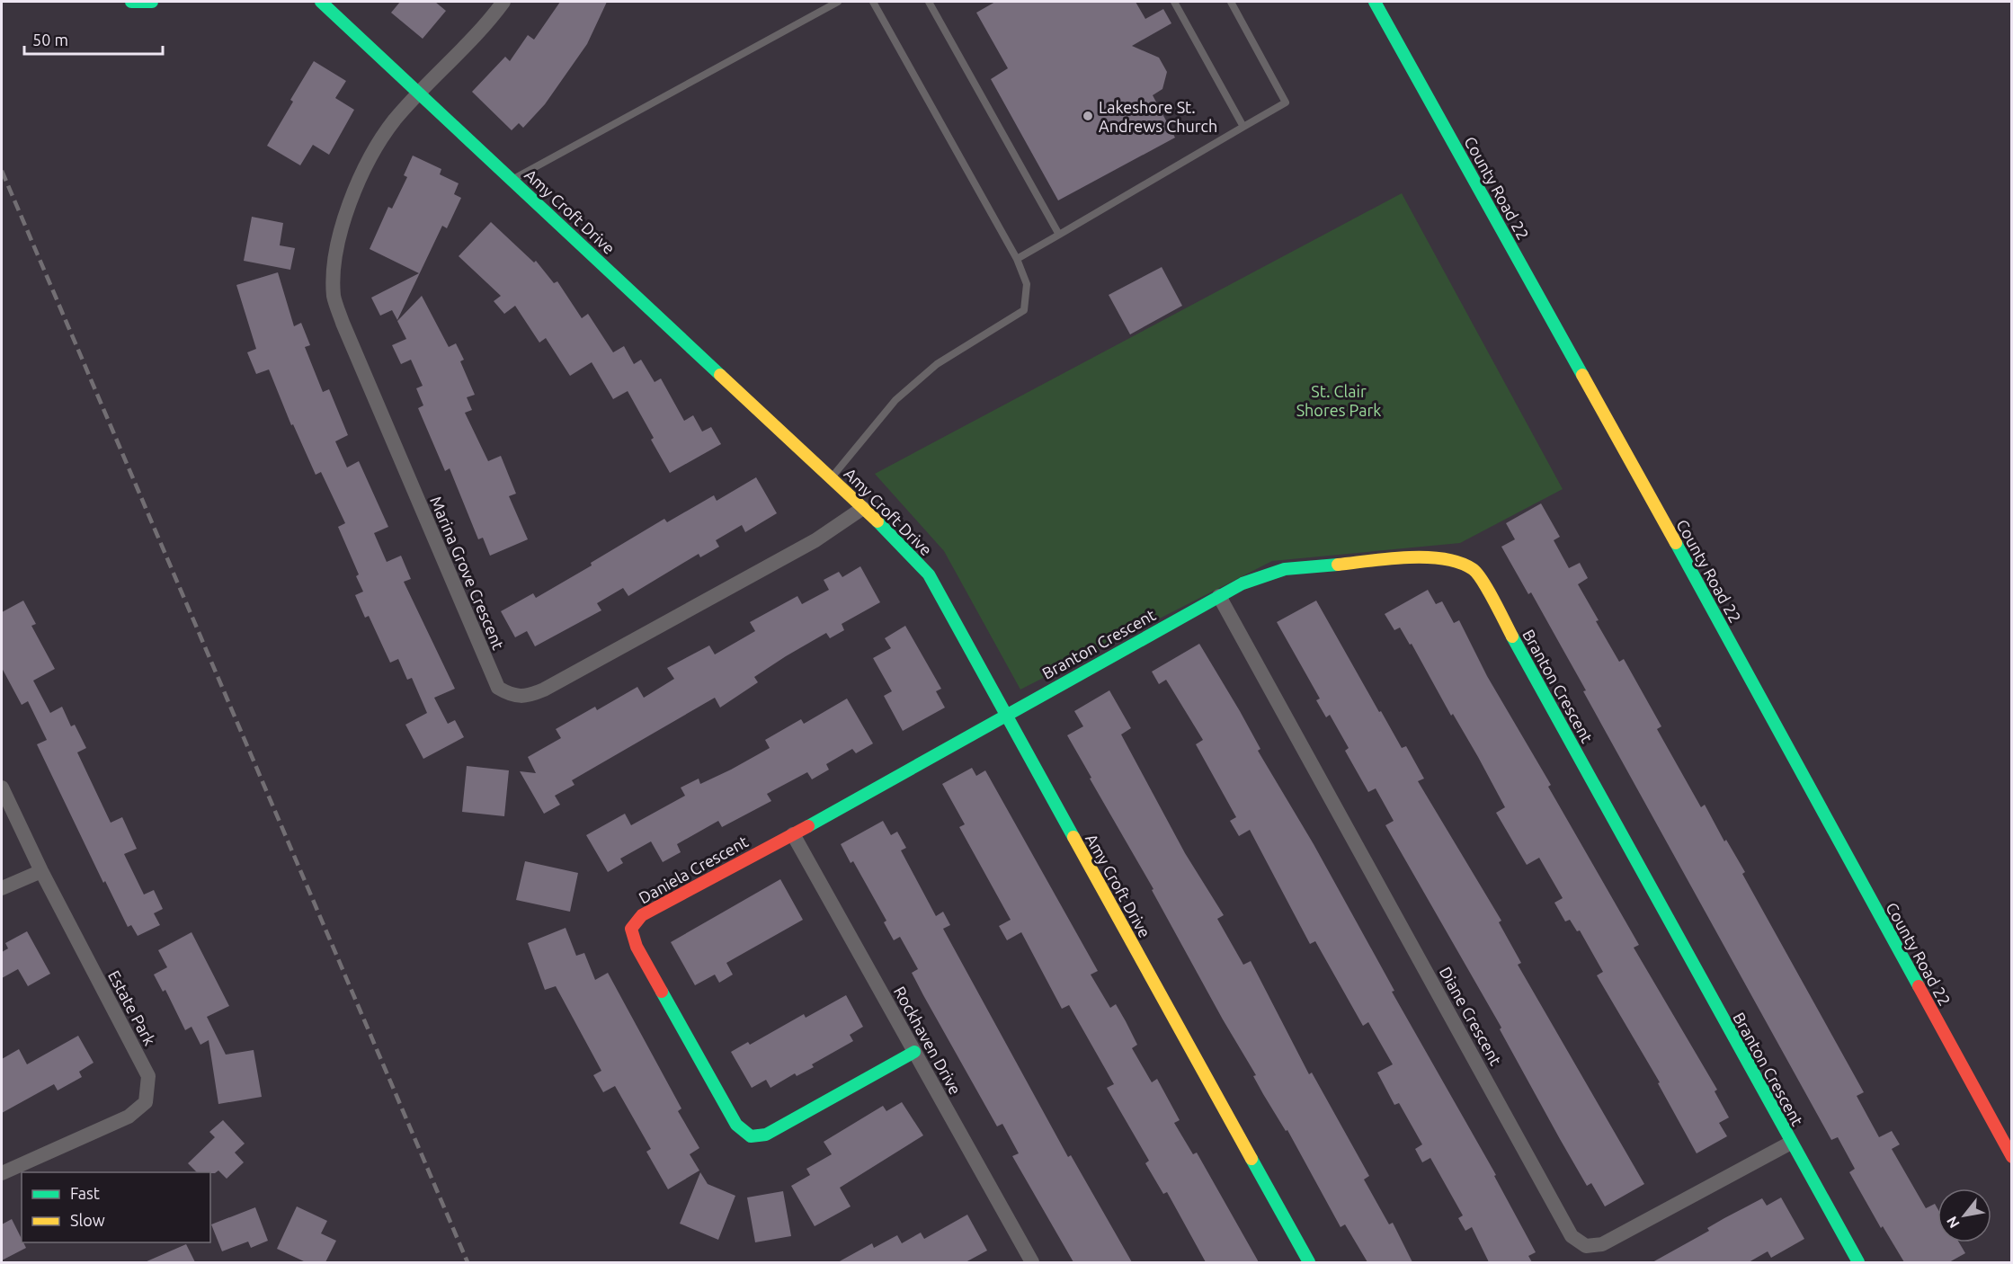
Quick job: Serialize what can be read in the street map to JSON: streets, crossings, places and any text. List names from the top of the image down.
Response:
{
  "streets": {
    "street": [
      "County Road 22",
      "Amy Croft Drive",
      "Marina Grove Crescent",
      "Branton Crescent",
      "Daniela Crescent",
      "Estate Park",
      "Diane Crescent",
      "Rockhaven Drive"
    ]
  },
  "crossings": [
    ["Amy Croft Drive", "Marina Grove Crescent"],
    ["Amy Croft Drive", "Branton Crescent"],
    ["Amy Croft Drive", "Daniela Crescent"],
    ["Branton Crescent", "Daniela Crescent"],
    ["Branton Crescent", "Diane Crescent"],
    ["Daniela Crescent", "Rockhaven Drive"]
  ],
  "parks": ["St. Clair Shores Park"],
  "places": ["Lakeshore St. Andrews Church"],
  "legend": ["Fast", "Slow"],
  "scale_bar": "50 m",
  "north": "bottom left"
}
